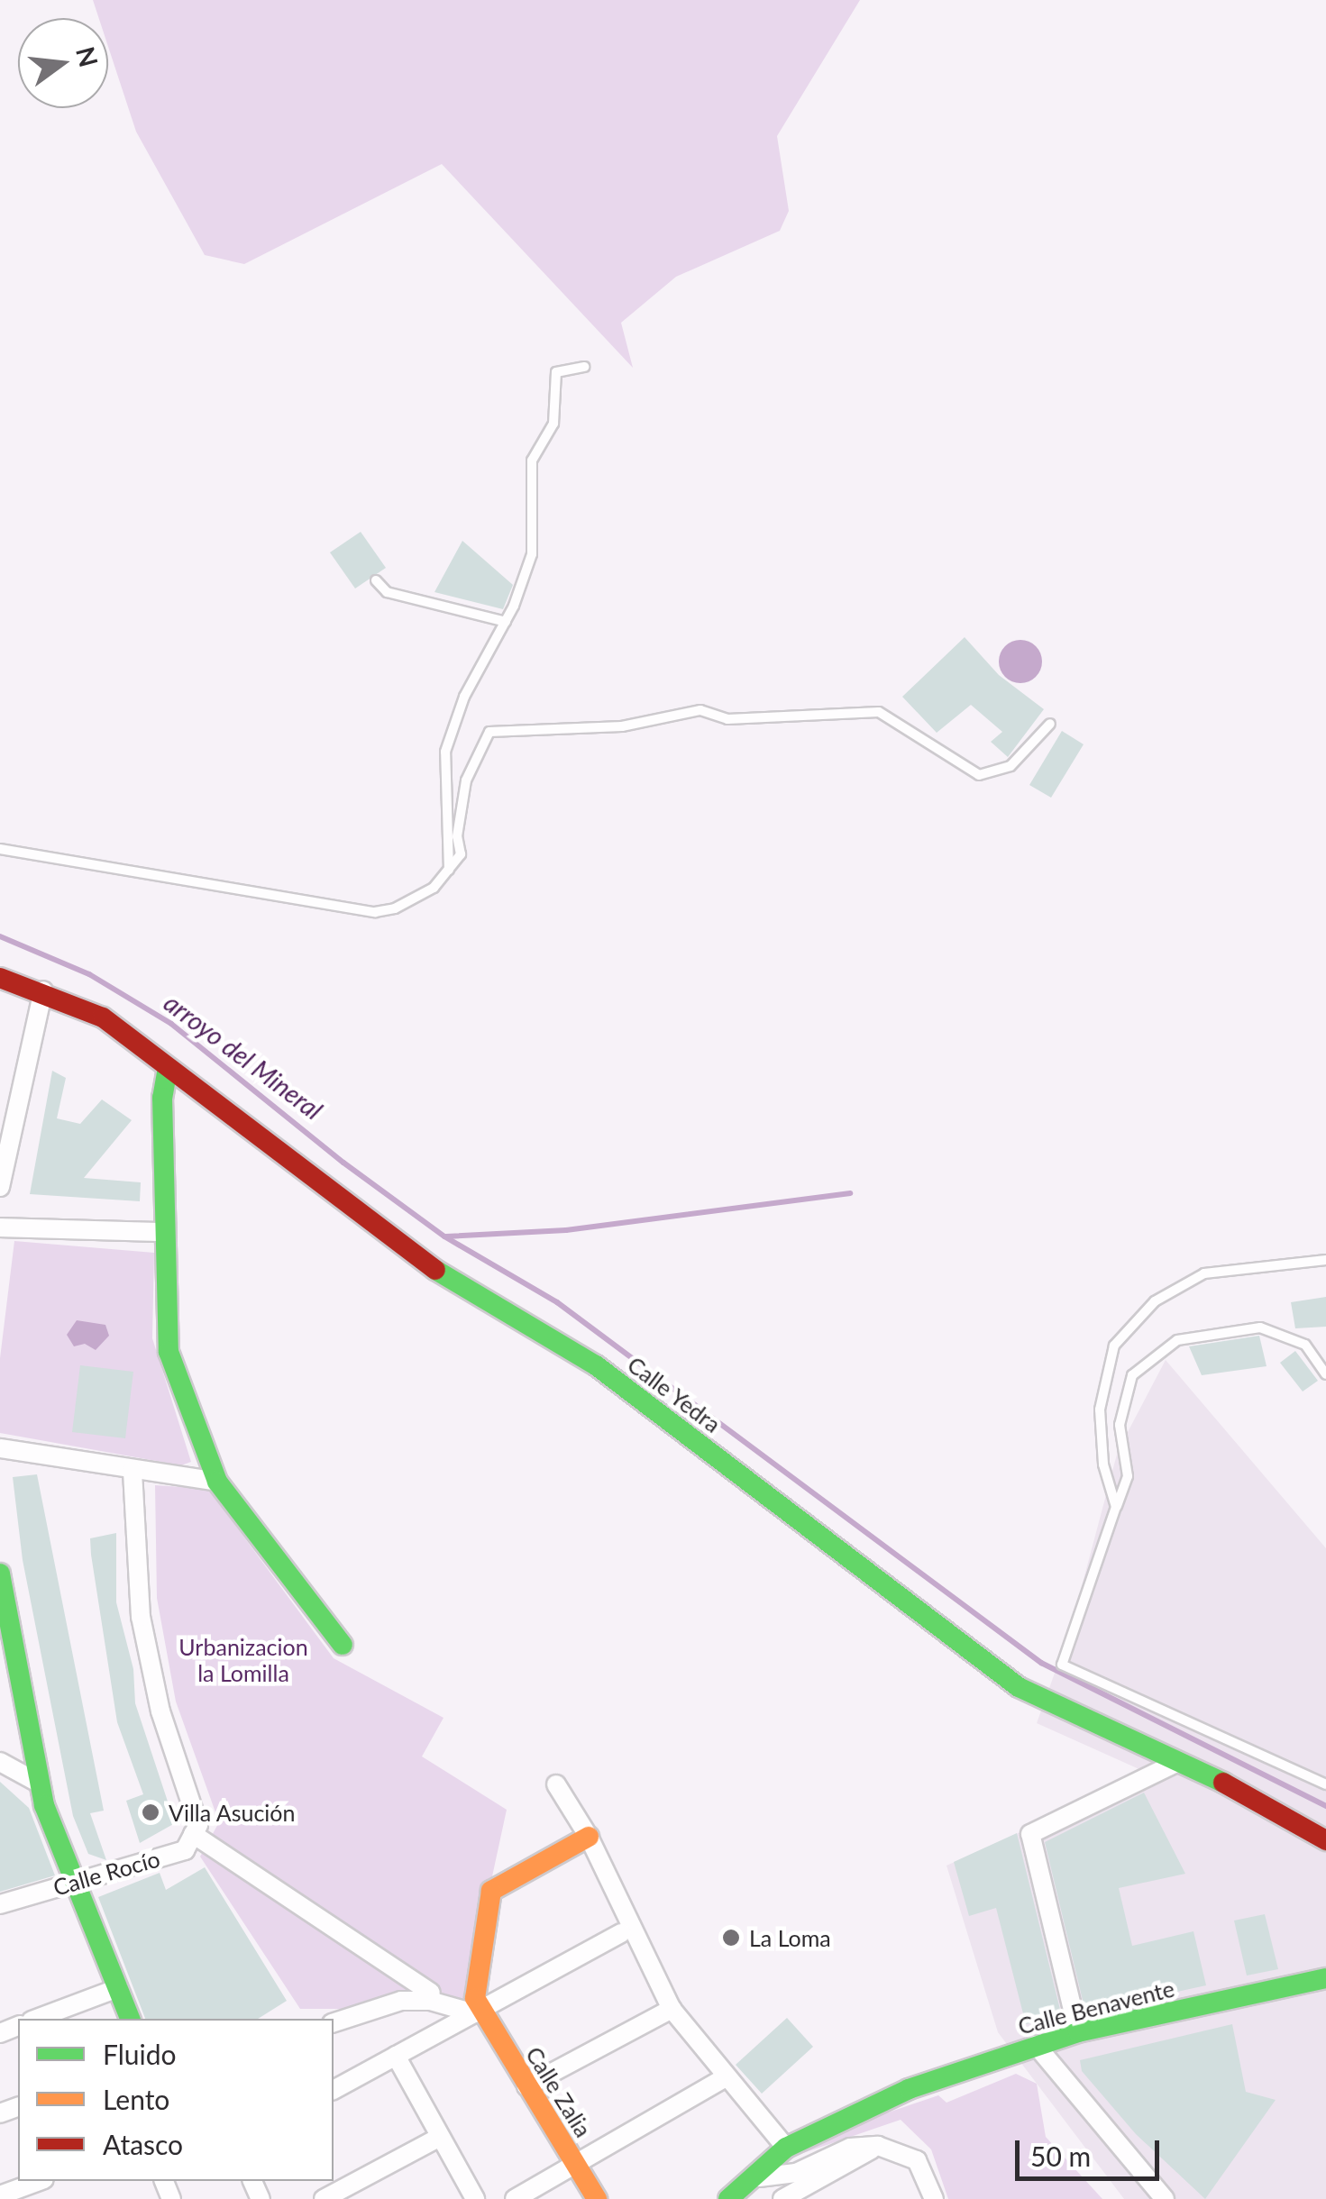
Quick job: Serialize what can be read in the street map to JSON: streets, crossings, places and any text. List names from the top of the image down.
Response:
{
  "streets": {
    "street": [
      "Calle Yedra",
      "Calle Rocío",
      "Calle Benavente",
      "Calle Zalia"
    ]
  },
  "water": ["arroyo del Mineral"],
  "parks": ["Urbanizacion la Lomilla"],
  "places": ["Villa Asución", "La Loma"],
  "legend": ["Fluido", "Lento", "Atasco"],
  "scale_bar": "50 m",
  "north": "right"
}
